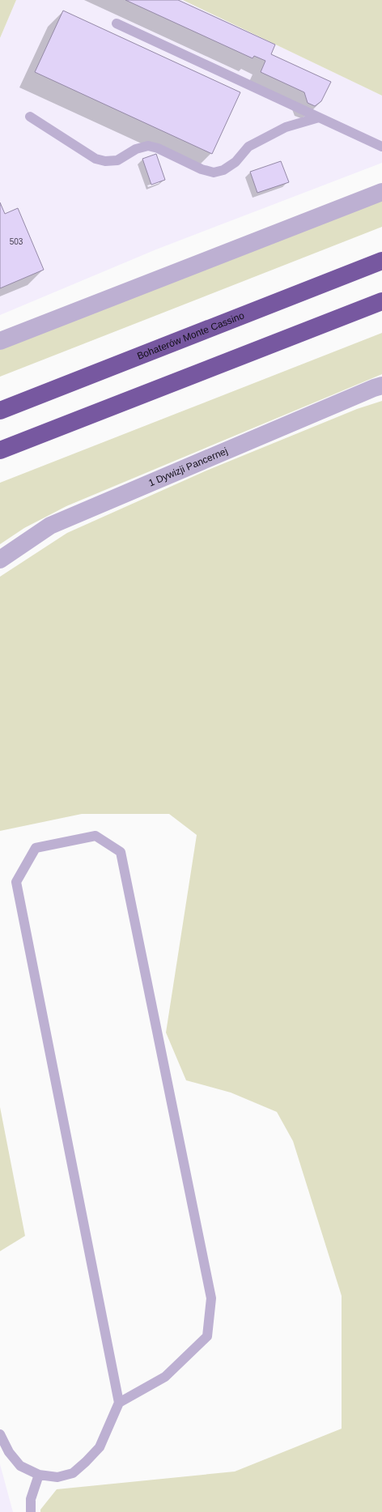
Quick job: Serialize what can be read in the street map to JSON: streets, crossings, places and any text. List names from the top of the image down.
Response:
{
  "streets": {
    "highway": ["Bohaterów Monte Cassino"],
    "street": ["1 Dywizji Pancernej"]
  },
  "house_numbers": ["503"]
}
